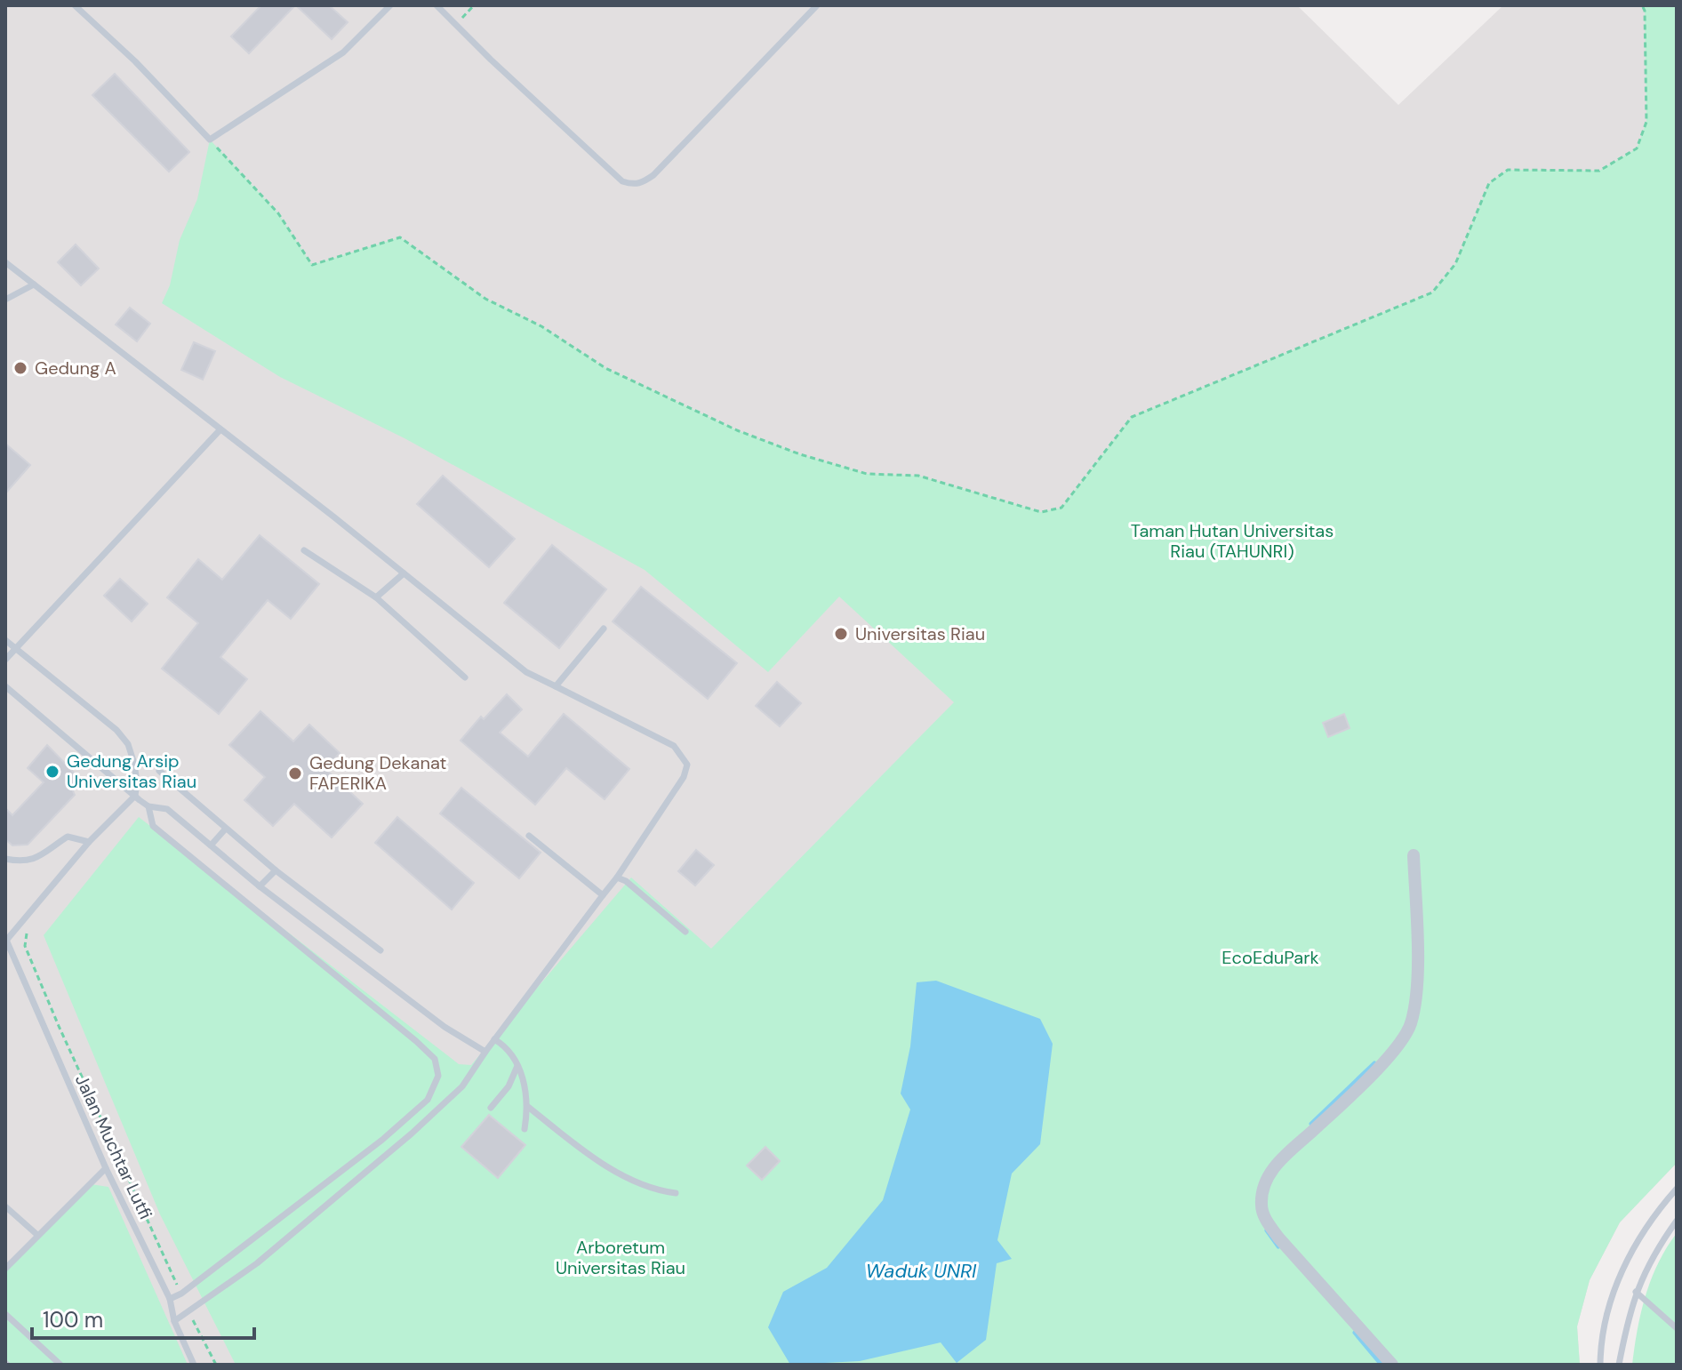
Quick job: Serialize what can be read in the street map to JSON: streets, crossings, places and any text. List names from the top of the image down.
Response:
{
  "streets": {
    "lane": ["Jalan Muchtar Lutfi"]
  },
  "water": ["Waduk UNRI"],
  "parks": ["Taman Hutan Universitas Riau (TAHUNRI)", "EcoEduPark", "Arboretum Universitas Riau"],
  "places": [
    "Gedung A",
    "Universitas Riau",
    "Gedung Arsip Universitas Riau",
    "Gedung Dekanat FAPERIKA"
  ],
  "scale_bar": "100 m"
}
